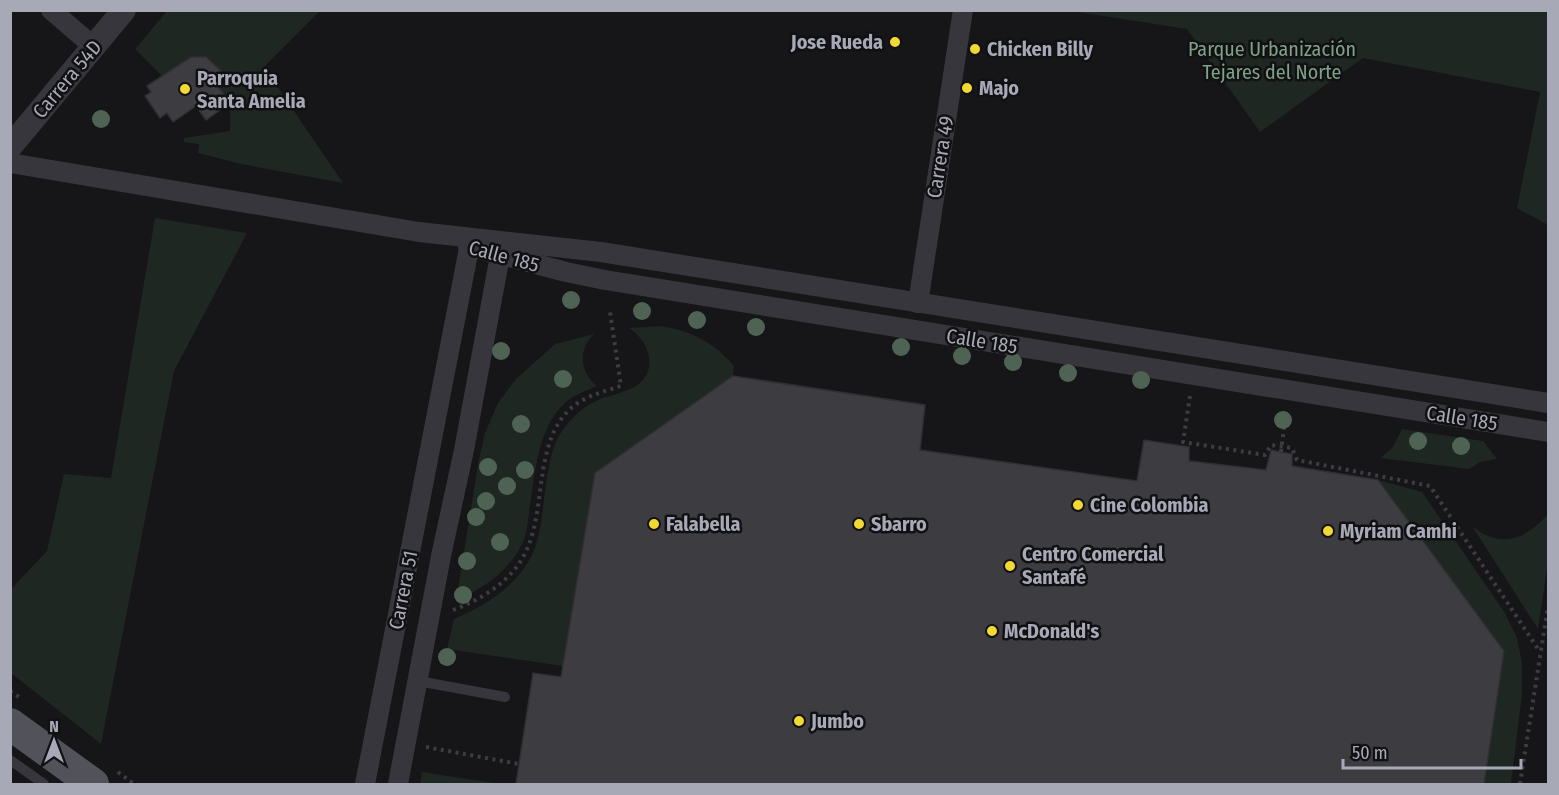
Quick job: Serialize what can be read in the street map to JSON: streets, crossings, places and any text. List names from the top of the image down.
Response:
{
  "streets": {
    "street": [
      "Carrera 54D",
      "Carrera 49",
      "Calle 185",
      "Carrera 51"
    ]
  },
  "crossings": [
    ["Carrera 49", "Calle 185"],
    ["Calle 185", "Carrera 51"]
  ],
  "parks": ["Parque Urbanización Tejares del Norte"],
  "places": [
    "Jose Rueda",
    "Chicken Billy",
    "Majo",
    "Parroquia Santa Amelia",
    "Cine Colombia",
    "Falabella",
    "Sbarro",
    "Myriam Camhi",
    "Centro Comercial Santafé",
    "McDonald's",
    "Jumbo"
  ],
  "scale_bar": "50 m",
  "north": "top"
}
